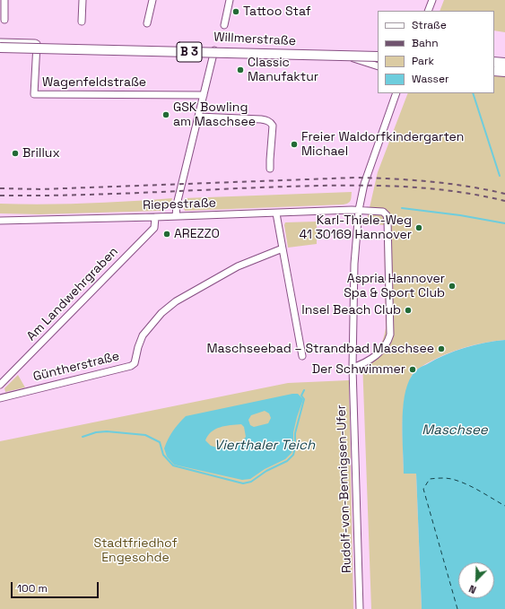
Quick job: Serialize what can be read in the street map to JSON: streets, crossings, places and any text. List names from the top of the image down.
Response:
{
  "streets": {
    "highway": ["B 3"],
    "main road": ["Willmerstraße"],
    "street": [
      "Wagenfeldstraße",
      "Riepestraße",
      "Am Landwehrgraben",
      "Güntherstraße",
      "Rudolf-von-Bennigsen-Ufer"
    ]
  },
  "crossings": [
    ["Willmerstraße", "Wagenfeldstraße"],
    ["Riepestraße", "Am Landwehrgraben"],
    ["Riepestraße", "Rudolf-von-Bennigsen-Ufer"]
  ],
  "water": ["Maschsee", "Vierthaler Teich"],
  "parks": ["Stadtfriedhof Engesohde"],
  "places": [
    "Tattoo Staf",
    "Classic Manufaktur",
    "GSK Bowling am Maschsee",
    "Freier Waldorfkindergarten Michael",
    "Brillux",
    "Karl-Thiele-Weg 41 30169 Hannover",
    "AREZZO",
    "Aspria Hannover Spa & Sport Club",
    "Insel Beach Club",
    "Maschseebad – Strandbad Maschsee",
    "Der Schwimmer"
  ],
  "legend": [
    "Straße",
    "Bahn",
    "Park",
    "Wasser"
  ],
  "scale_bar": "100 m",
  "north": "bottom left"
}
